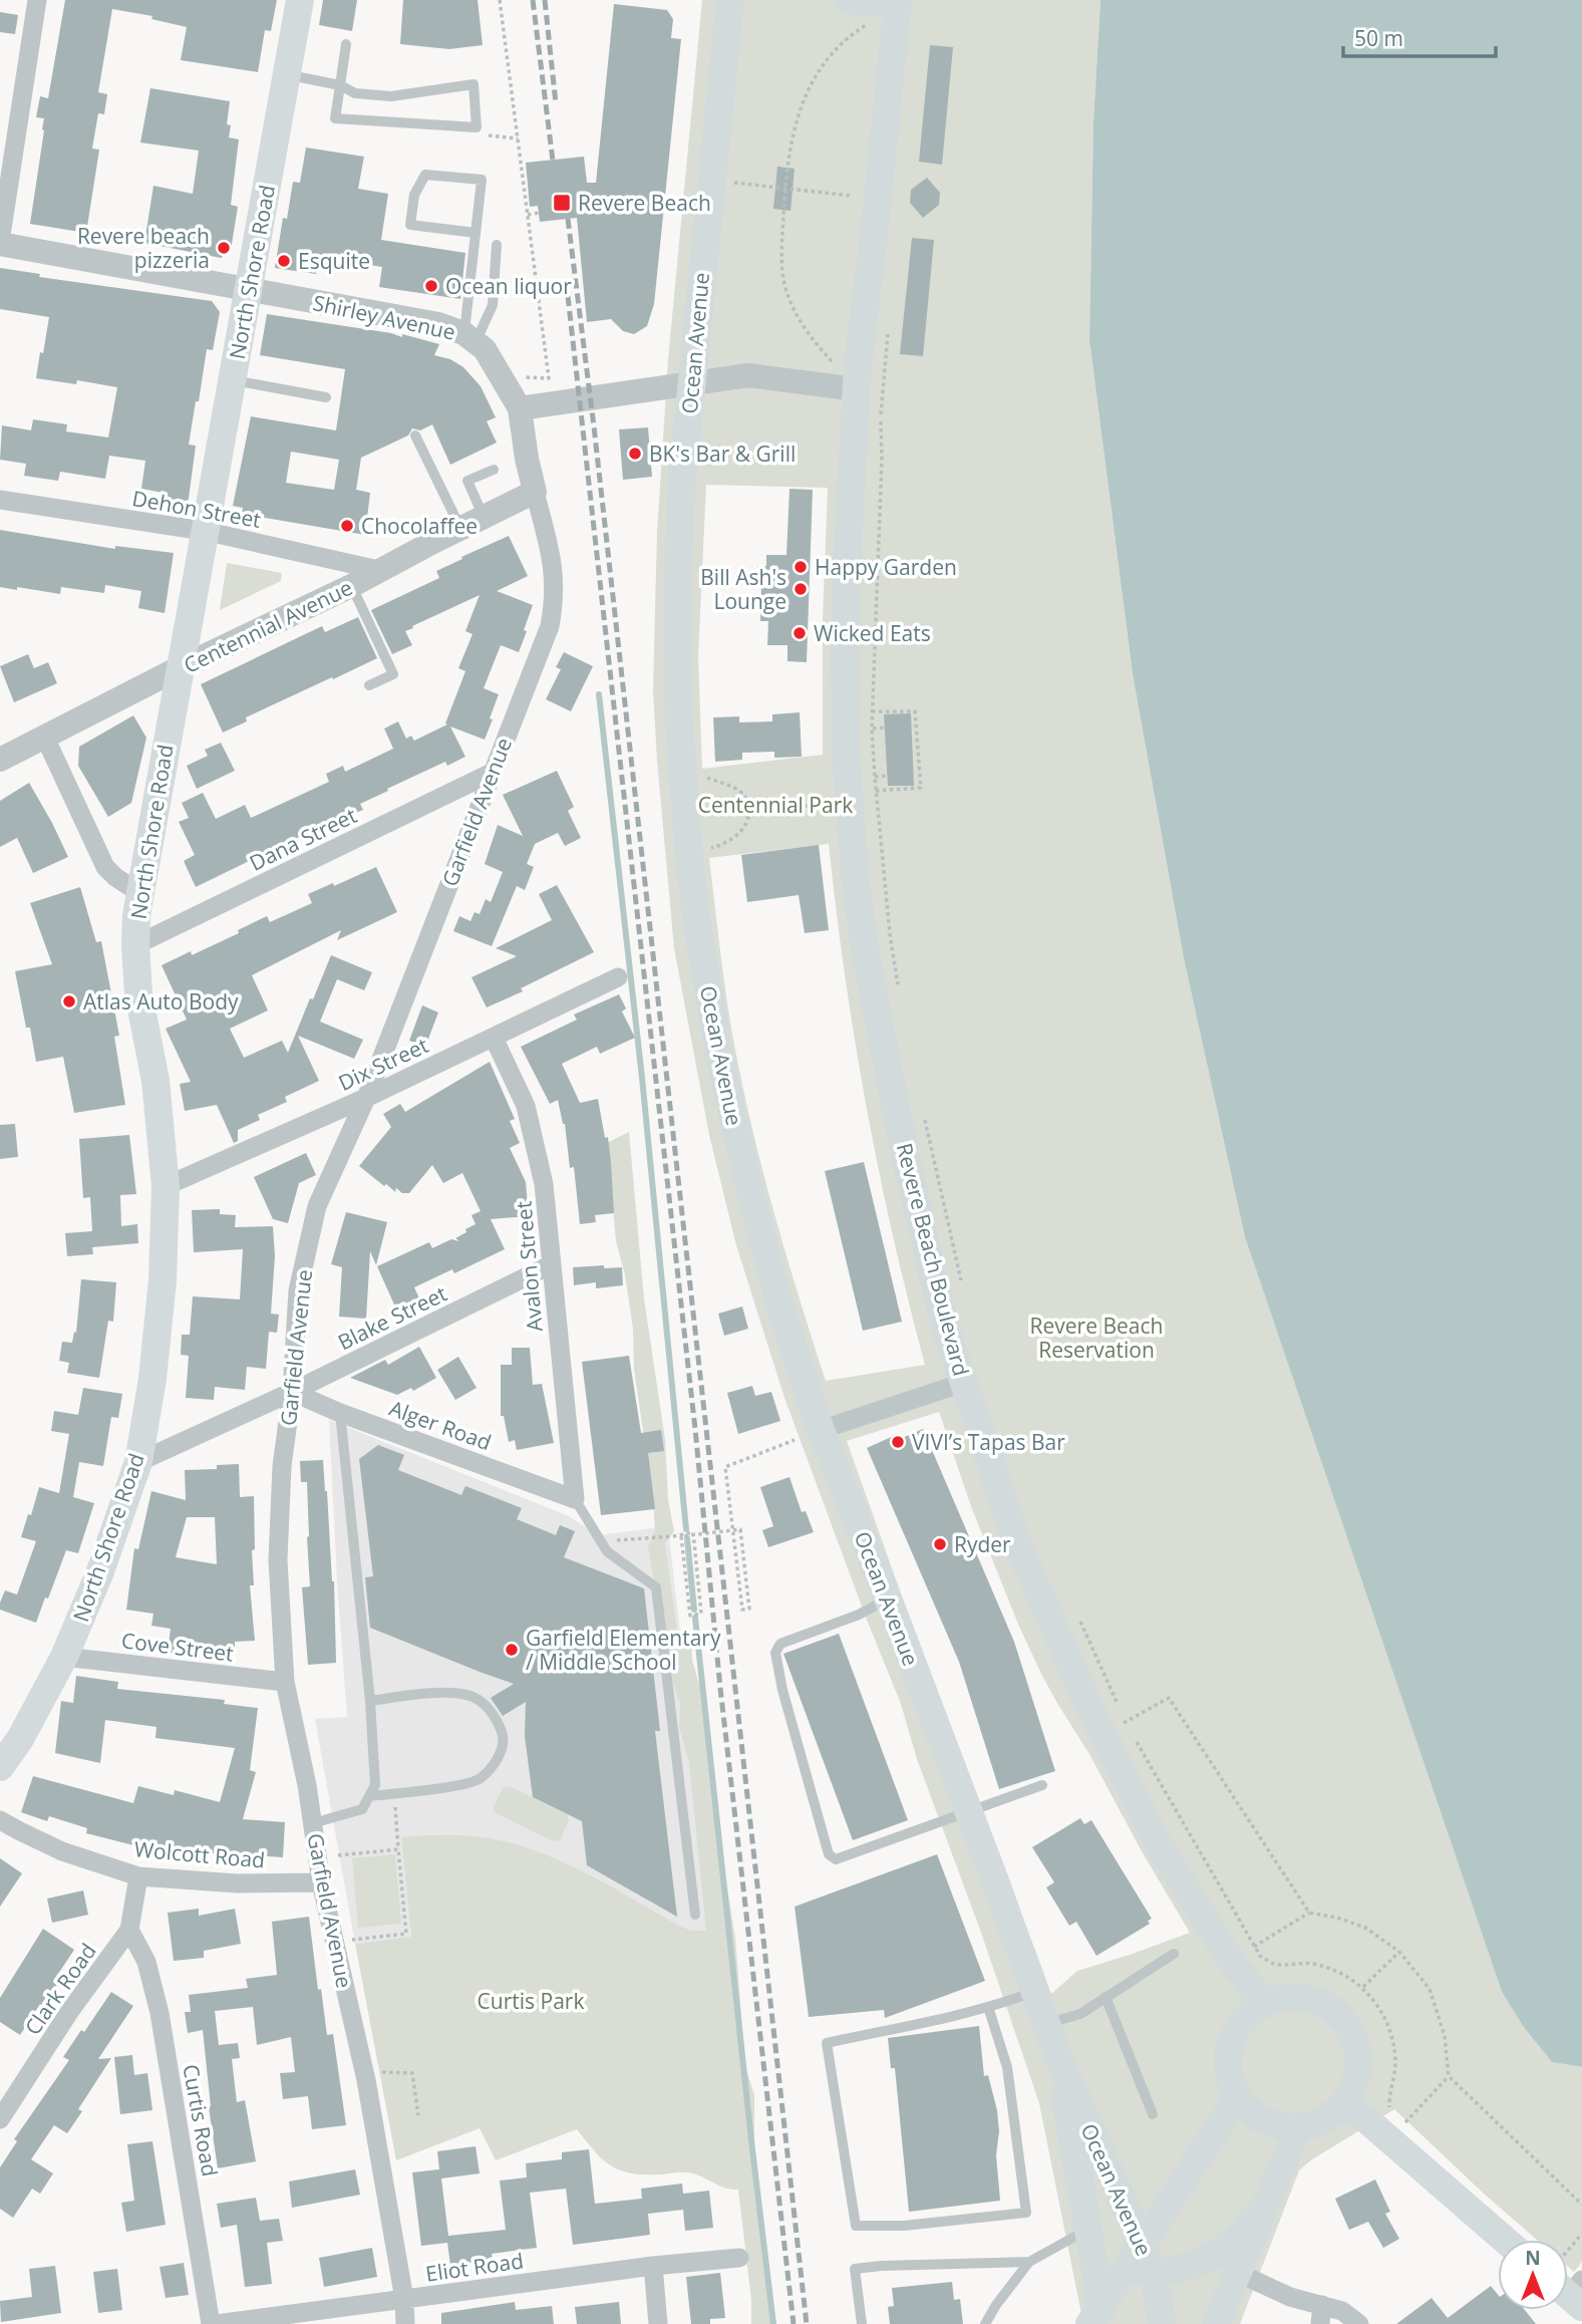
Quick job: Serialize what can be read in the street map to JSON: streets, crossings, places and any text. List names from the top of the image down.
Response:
{
  "streets": {
    "main road": ["North Shore Road", "Ocean Avenue", "Revere Beach Boulevard"],
    "street": [
      "Shirley Avenue",
      "Dehon Street",
      "Centennial Avenue",
      "Garfield Avenue",
      "Dana Street",
      "Dix Street",
      "Avalon Street",
      "Blake Street",
      "Alger Road",
      "Cove Street",
      "Wolcott Road",
      "Clark Road",
      "Curtis Road",
      "Eliot Road"
    ]
  },
  "crossings": [
    ["North Shore Road", "Shirley Avenue"],
    ["North Shore Road", "Dehon Street"],
    ["North Shore Road", "Centennial Avenue"],
    ["North Shore Road", "Dana Street"],
    ["North Shore Road", "Dix Street"],
    ["North Shore Road", "Blake Street"],
    ["North Shore Road", "Cove Street"],
    ["Shirley Avenue", "Garfield Avenue"],
    ["Dehon Street", "Centennial Avenue"],
    ["Centennial Avenue", "Garfield Avenue"],
    ["Garfield Avenue", "Dana Street"],
    ["Garfield Avenue", "Dix Street"],
    ["Garfield Avenue", "Blake Street"],
    ["Garfield Avenue", "Alger Road"],
    ["Garfield Avenue", "Cove Street"],
    ["Garfield Avenue", "Wolcott Road"],
    ["Garfield Avenue", "Eliot Road"],
    ["Dix Street", "Avalon Street"],
    ["Avalon Street", "Blake Street"],
    ["Avalon Street", "Alger Road"],
    ["Blake Street", "Alger Road"],
    ["Wolcott Road", "Clark Road"],
    ["Clark Road", "Curtis Road"]
  ],
  "parks": ["Centennial Park", "Revere Beach Reservation", "Curtis Park"],
  "places": {
    "transit": ["Revere Beach"],
    "other": [
      "Revere beach pizzeria",
      "Esquite",
      "Ocean liquor",
      "BK's Bar & Grill",
      "Chocolaffee",
      "Happy Garden",
      "Bill Ash's Lounge",
      "Wicked Eats",
      "Atlas Auto Body",
      "VIVI’s Tapas Bar",
      "Ryder",
      "Garfield Elementary / Middle School"
    ]
  },
  "scale_bar": "50 m",
  "north": "top"
}
